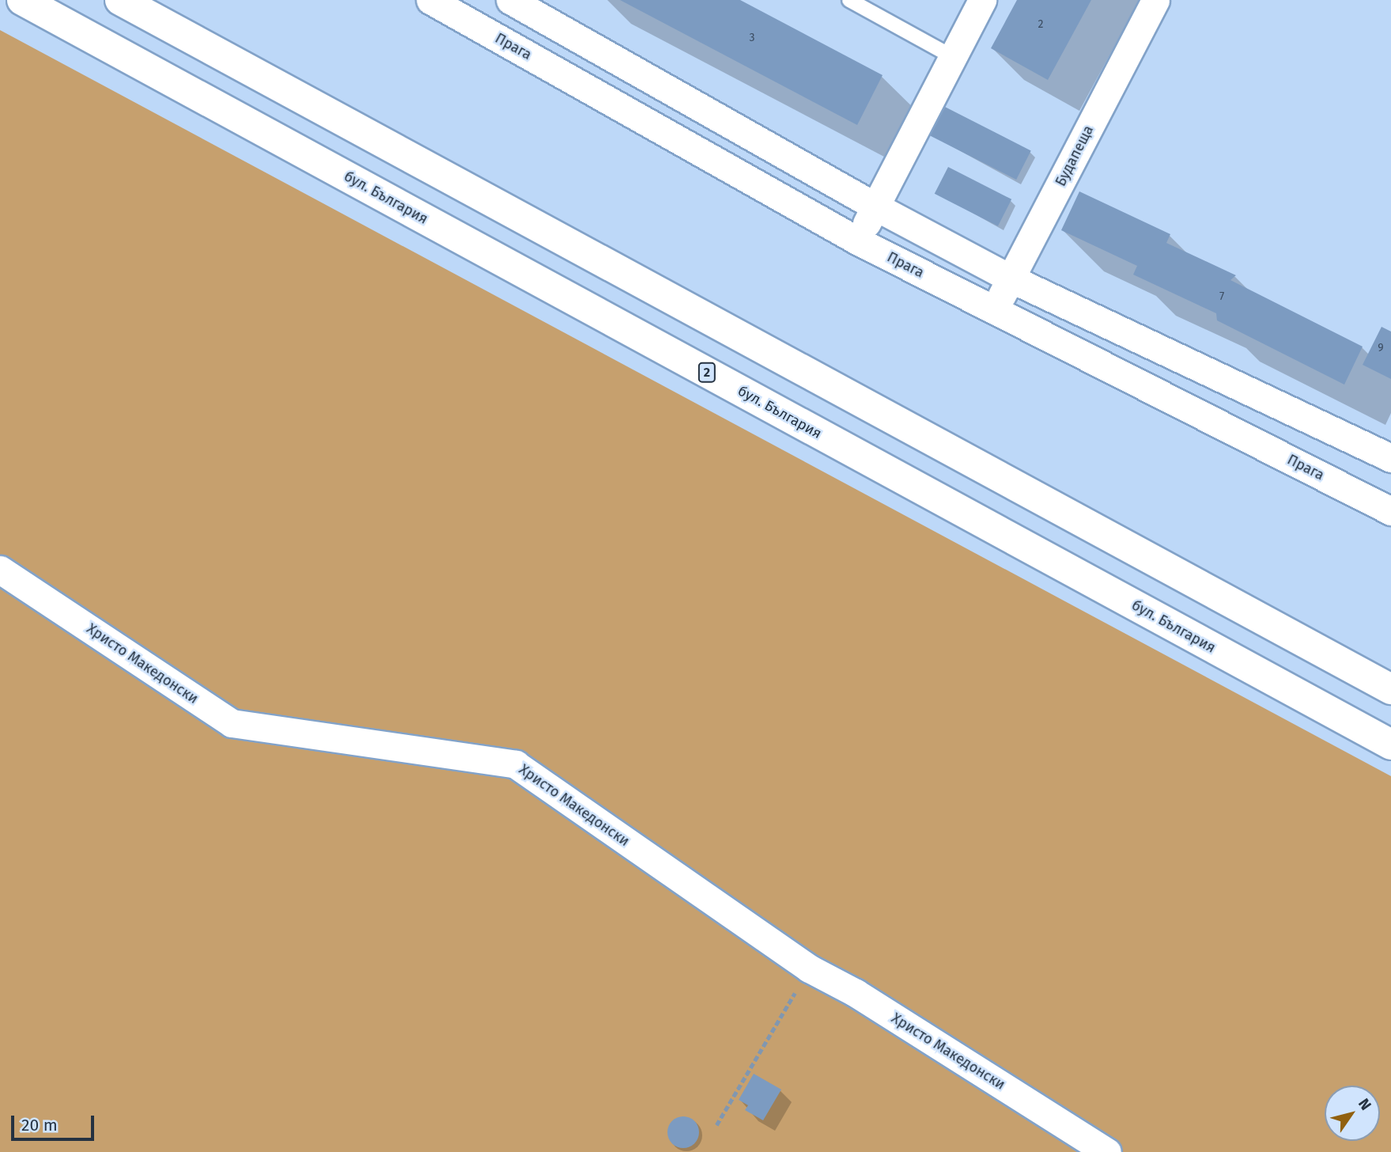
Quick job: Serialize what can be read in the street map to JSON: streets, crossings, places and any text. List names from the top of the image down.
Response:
{
  "streets": {
    "highway": ["бул. България", "2"],
    "street": ["Прага", "Будапеща", "Христо Македонски"]
  },
  "crossings": [
    ["Прага", "Будапеща"]
  ],
  "house_numbers": [
    "2",
    "3",
    "7",
    "9"
  ],
  "scale_bar": "20 m",
  "north": "top right"
}
